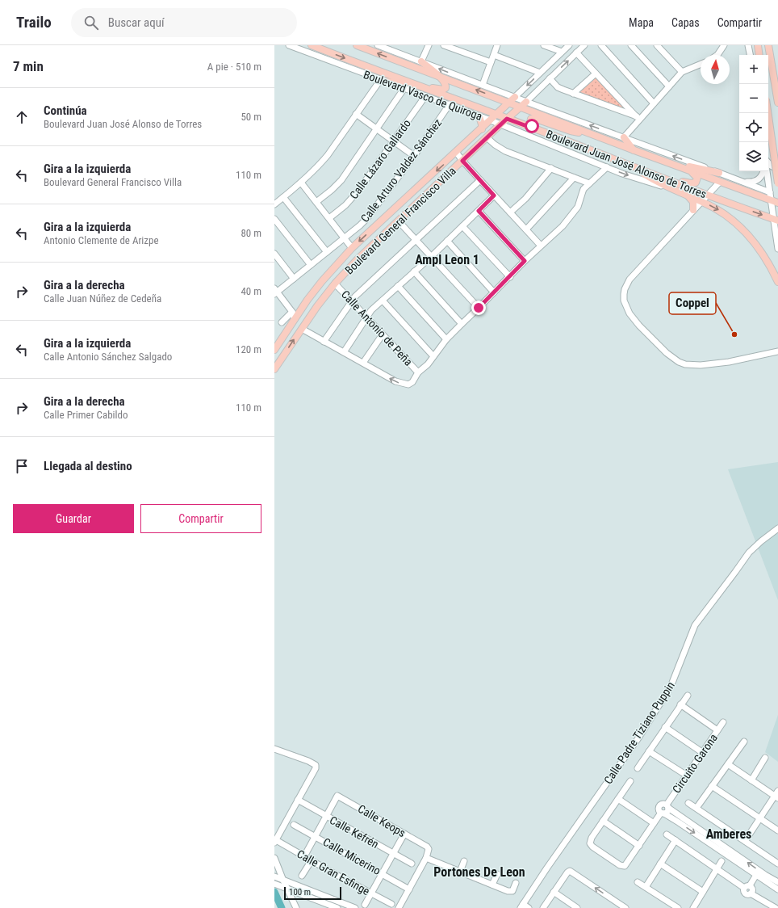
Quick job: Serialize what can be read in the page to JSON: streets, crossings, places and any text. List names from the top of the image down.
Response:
{
  "streets": {
    "main road": ["Boulevard Juan José Alonso de Torres", "Boulevard General Francisco Villa"],
    "street": [
      "Boulevard Vasco de Quiroga",
      "Calle Lázaro Gallardo",
      "Calle Arturo Valdez Sánchez",
      "Calle Antonio de Peña",
      "Calle Padre Tiziano Puppin",
      "Circuito Garona",
      "Calle Keops",
      "Calle Kefrén",
      "Calle Micerino",
      "Calle Gran Esfinge"
    ]
  },
  "crossings": [
    ["Boulevard Vasco de Quiroga", "Calle Lázaro Gallardo"],
    ["Boulevard Vasco de Quiroga", "Calle Arturo Valdez Sánchez"],
    ["Boulevard Vasco de Quiroga", "Boulevard General Francisco Villa"],
    ["Boulevard Juan José Alonso de Torres", "Boulevard General Francisco Villa"],
    ["Boulevard General Francisco Villa", "Calle Antonio de Peña"],
    ["Calle Keops", "Calle Kefrén"]
  ],
  "districts": ["Ampl Leon 1", "Amberes", "Portones De Leon"],
  "places": ["Coppel"],
  "scale_bar": "100 m",
  "north": "top",
  "page": {
    "header": "Trailo",
    "search": "Buscar aquí",
    "nav": ["Mapa", "Capas", "Compartir"],
    "heading": ["7 min", "A pie · 510 m"],
    "map_buttons": ["+", "−"],
    "list": [
      ["Continúa", "Boulevard Juan José Alonso de Torres", "50 m"],
      ["Gira a la izquierda", "Boulevard General Francisco Villa", "110 m"],
      ["Gira a la izquierda", "Antonio Clemente de Arizpe", "80 m"],
      ["Gira a la derecha", "Calle Juan Núñez de Cedeña", "40 m"],
      ["Gira a la izquierda", "Calle Antonio Sánchez Salgado", "120 m"],
      ["Gira a la derecha", "Calle Primer Cabildo", "110 m"],
      "Llegada al destino"
    ],
    "buttons": ["Guardar", "Compartir"],
    "scale": "100 m"
  }
}
